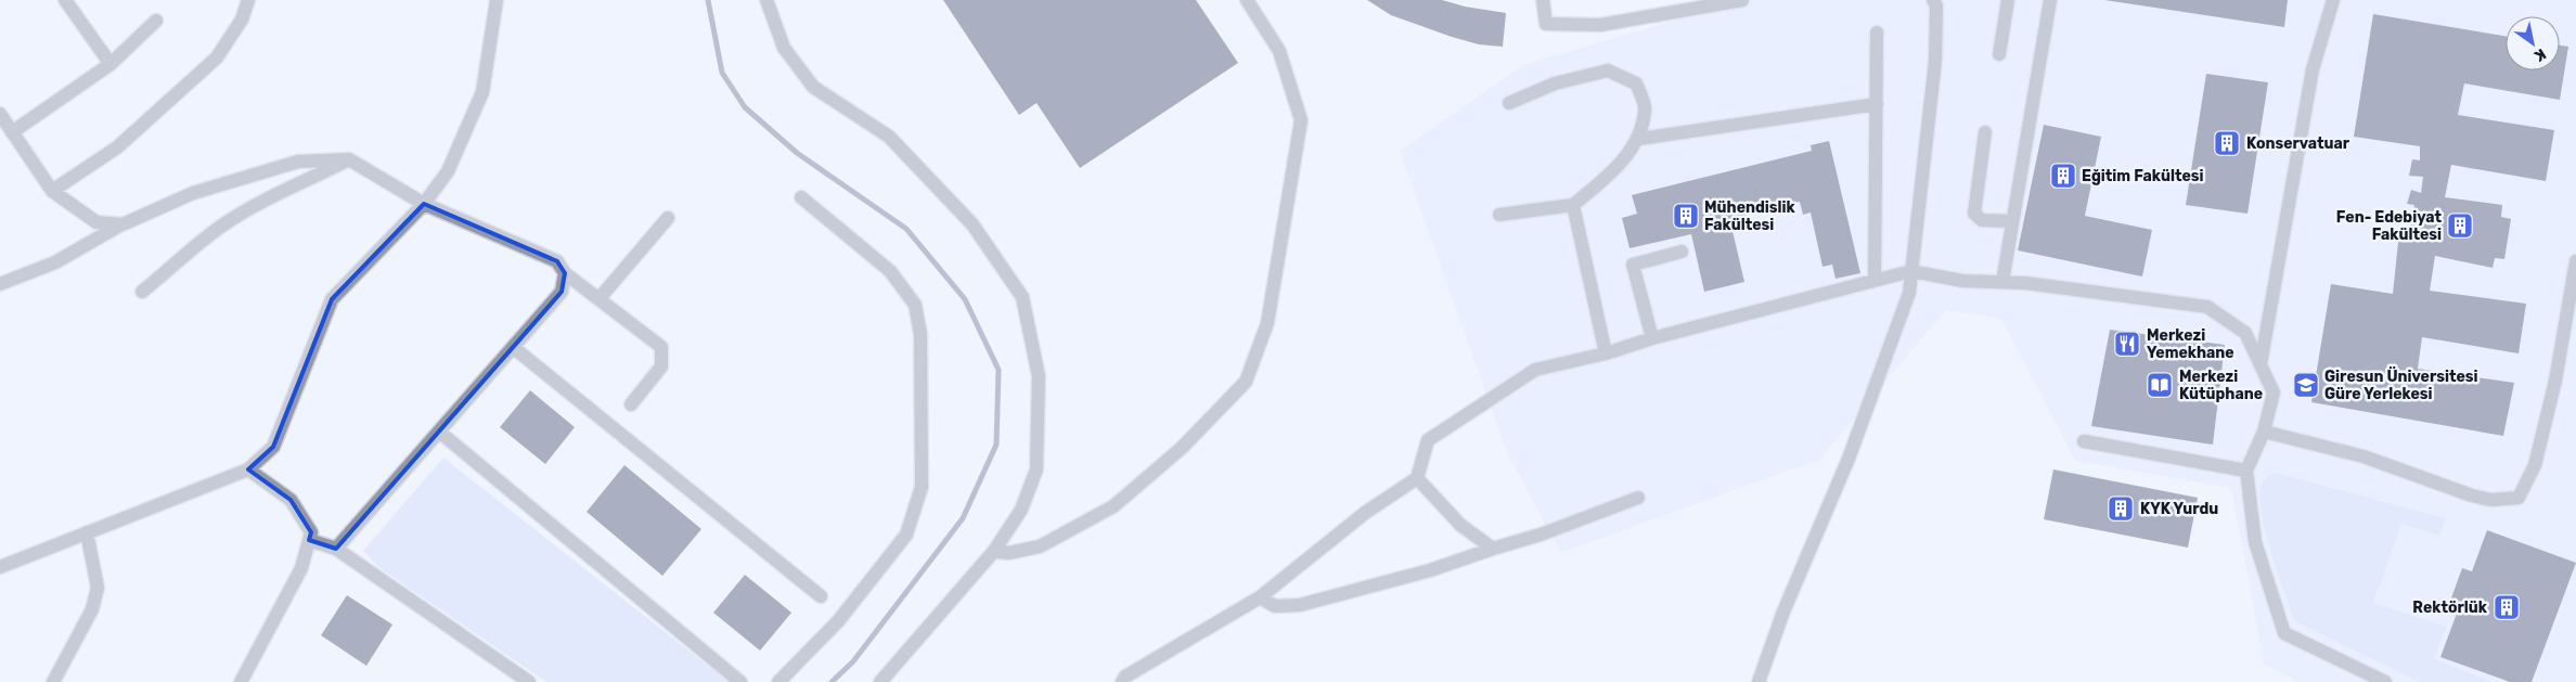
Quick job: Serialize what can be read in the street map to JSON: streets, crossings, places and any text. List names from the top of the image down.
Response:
{
  "places": {
    "building": [
      "Konservatuar",
      "Eğitim Fakültesi",
      "Mühendislik Fakültesi",
      "Fen- Edebiyat Fakültesi",
      "KYK Yurdu",
      "Rektörlük"
    ],
    "restaurant": ["Merkezi Yemekhane"],
    "library": ["Merkezi Kütüphane"],
    "school or university": ["Giresun Üniversitesi Güre Yerlekesi"]
  },
  "north": "bottom right"
}
